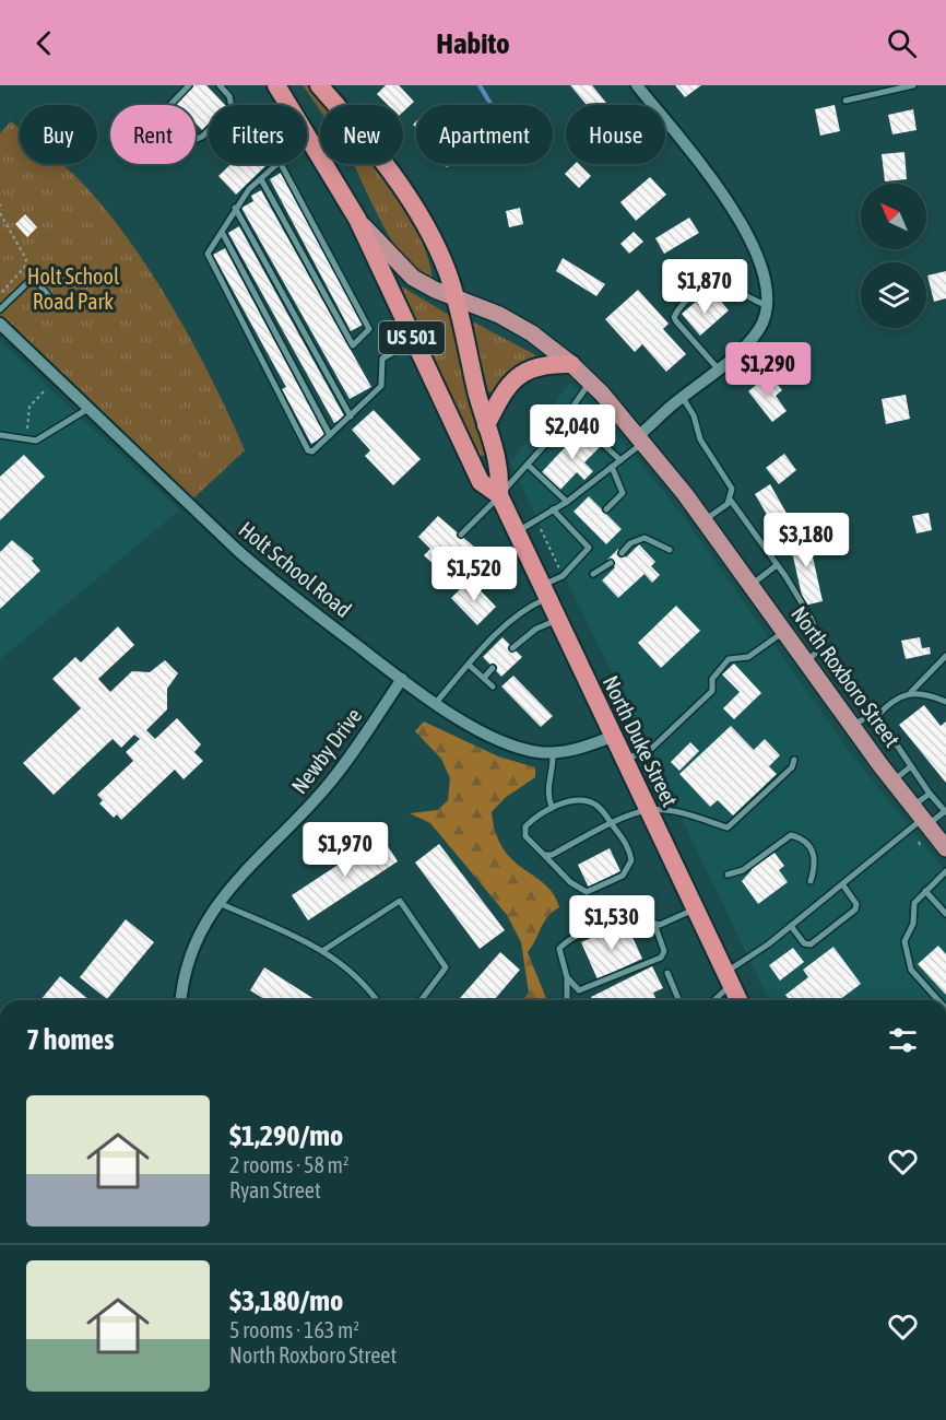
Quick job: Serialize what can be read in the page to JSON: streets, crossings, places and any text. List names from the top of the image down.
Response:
{
  "streets": {
    "highway": ["US 501", "North Roxboro Street", "North Duke Street"],
    "street": ["Holt School Road", "Newby Drive"]
  },
  "crossings": [
    ["US 501", "North Roxboro Street"],
    ["US 501", "North Duke Street"],
    ["Holt School Road", "North Duke Street"],
    ["Holt School Road", "Newby Drive"],
    ["North Roxboro Street", "North Duke Street"]
  ],
  "parks": ["Holt School Road Park"],
  "north": "top left",
  "page": {
    "header": "Habito",
    "chip": [
      "Buy",
      "Rent",
      "Filters",
      "New",
      "Apartment",
      "House"
    ],
    "price": [
      "$1,870",
      "$1,290",
      "$2,040",
      "$3,180",
      "$1,520",
      "$1,970",
      "$1,530"
    ],
    "heading": "7 homes",
    "list": [
      {
        "name": "$1,290/mo",
        "note": "2 rooms · 58 m² · Ryan Street"
      },
      {
        "name": "$3,180/mo",
        "note": "5 rooms · 163 m² · North Roxboro Street"
      }
    ]
  }
}
